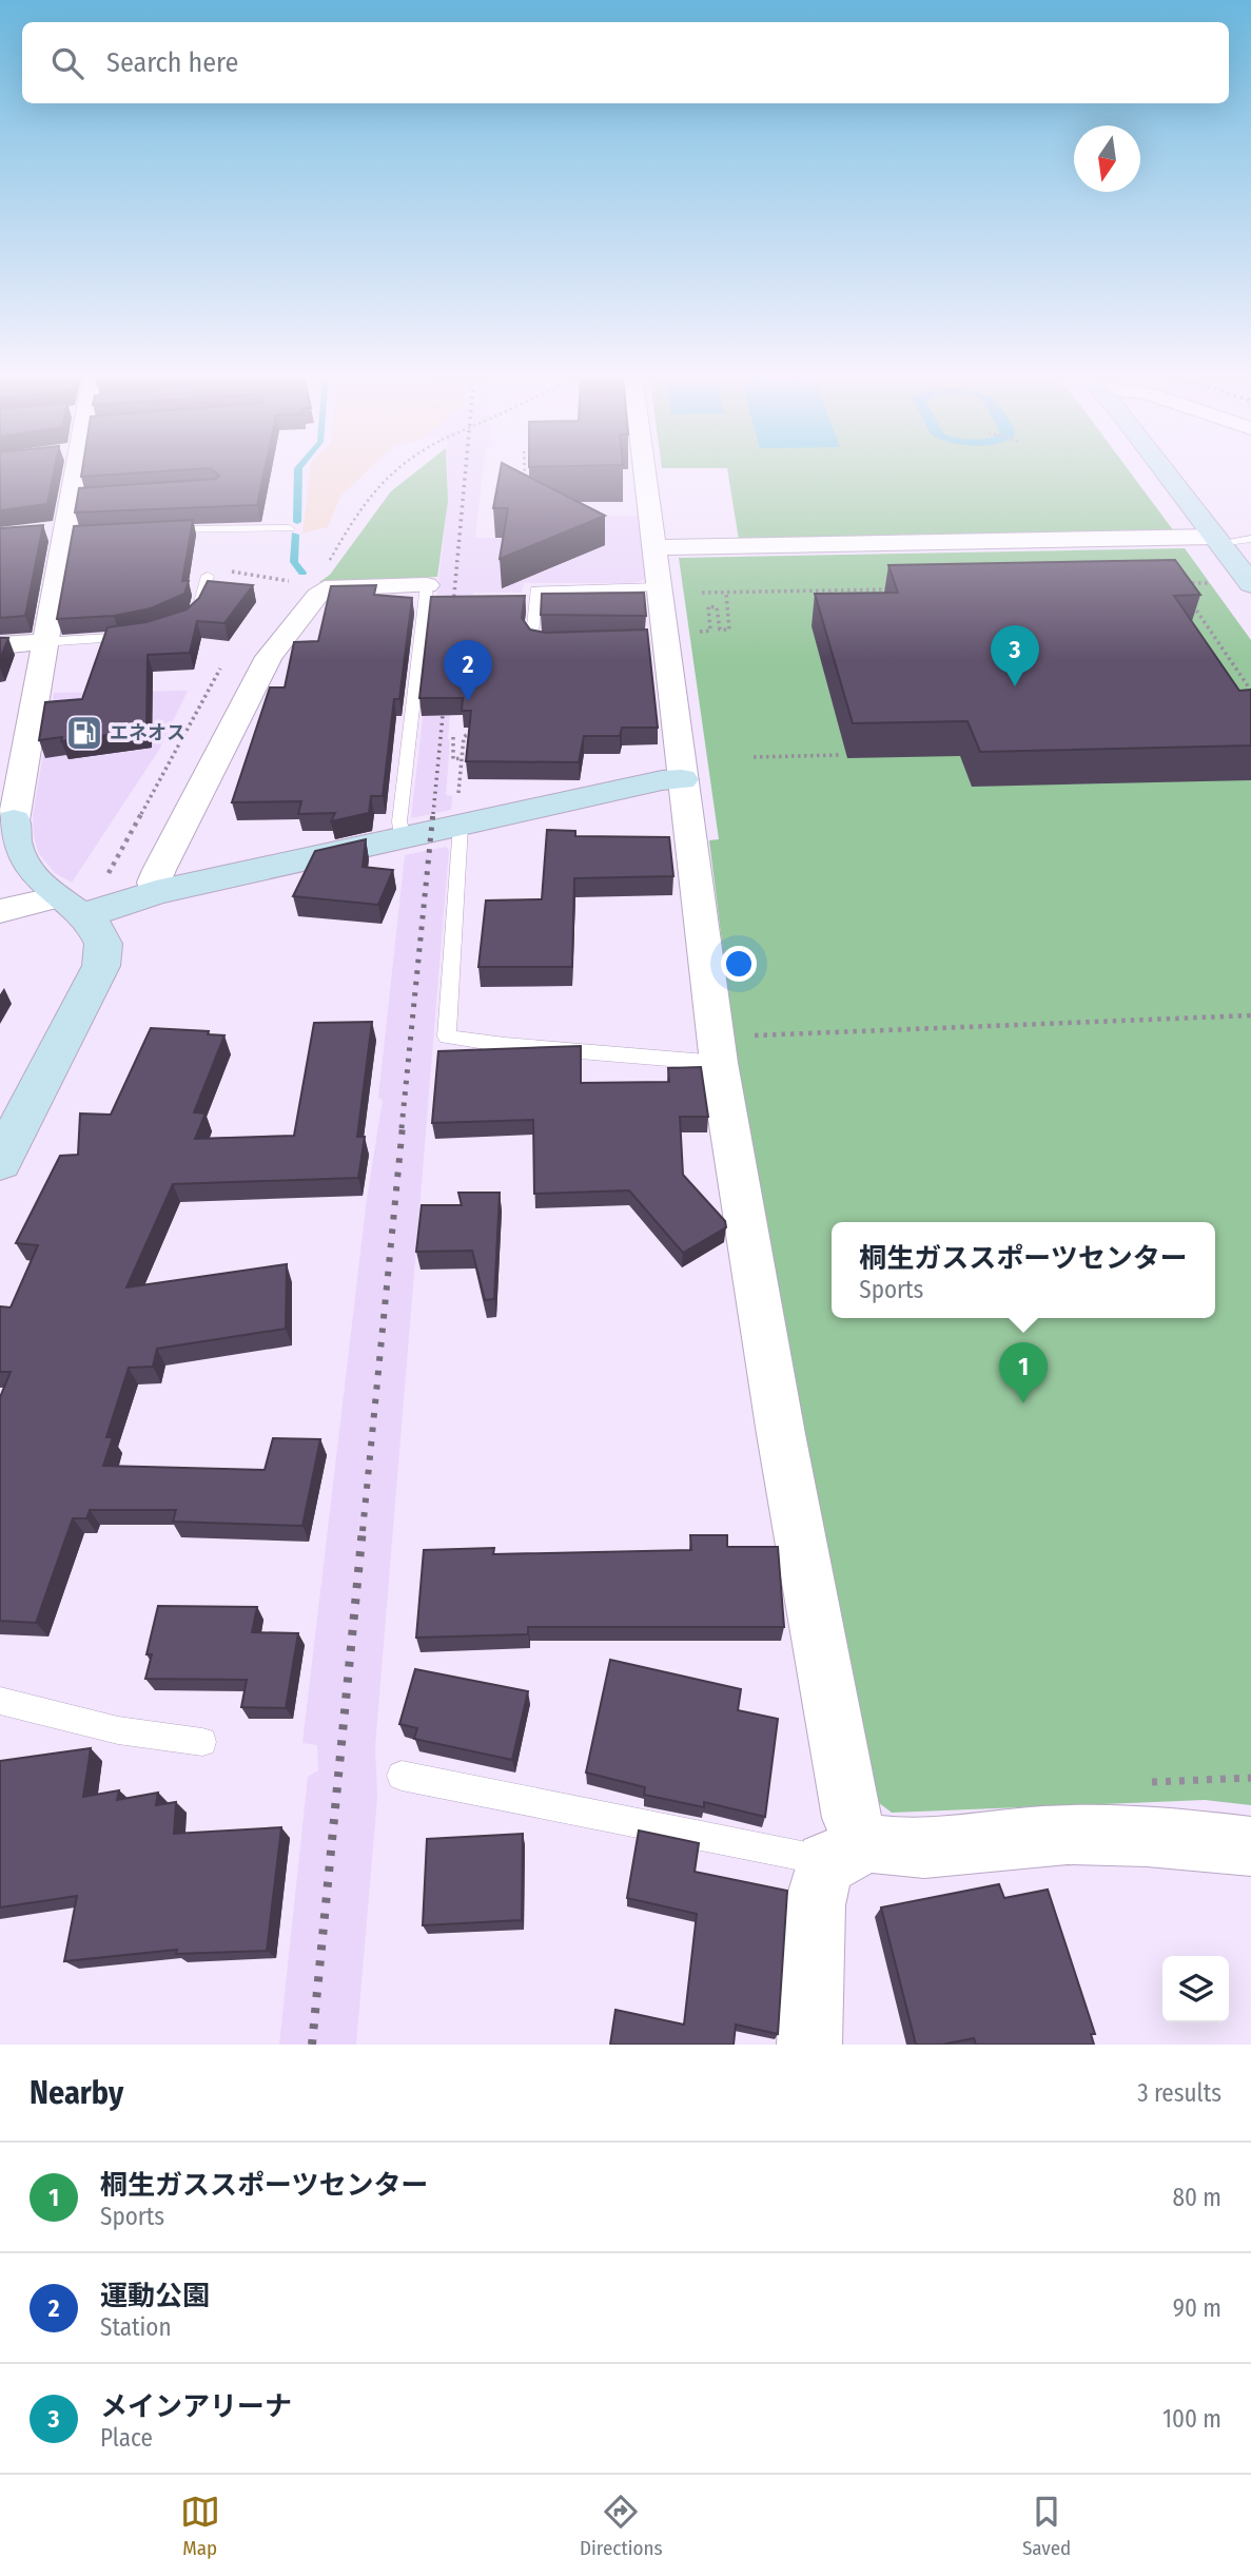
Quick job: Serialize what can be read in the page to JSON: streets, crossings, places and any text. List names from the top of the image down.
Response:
{
  "places": {
    "fuel station": ["エネオス"]
  },
  "north": "bottom",
  "page": {
    "search": "Search here",
    "pins": ["3", "2", "1"],
    "popup": ["桐生ガススポーツセンター", "Sports"],
    "heading": ["Nearby", "3 results"],
    "list": [
      {
        "mark": "1",
        "name": "桐生ガススポーツセンター",
        "note": "Sports",
        "value": "80 m"
      },
      {
        "mark": "2",
        "name": "運動公園",
        "note": "Station",
        "value": "90 m"
      },
      {
        "mark": "3",
        "name": "メインアリーナ",
        "note": "Place",
        "value": "100 m"
      }
    ],
    "nav": ["Map", "Directions", "Saved"]
  }
}
